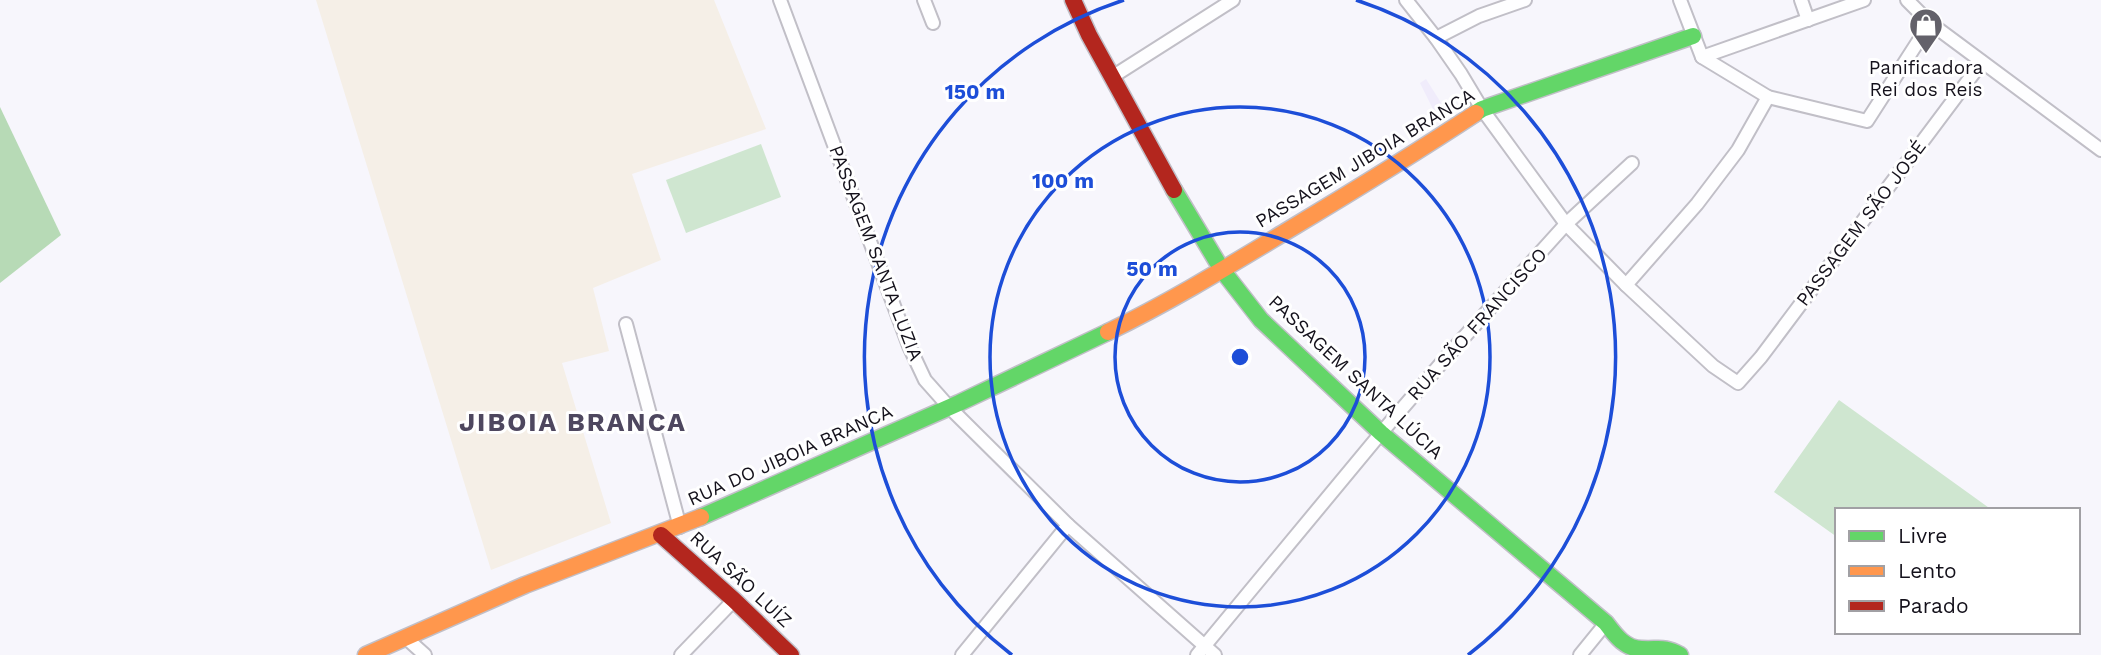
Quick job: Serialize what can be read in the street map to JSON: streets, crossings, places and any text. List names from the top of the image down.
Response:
{
  "streets": {
    "street": [
      "PASSAGEM JIBOIA BRANCA",
      "PASSAGEM SÃO JOSÉ",
      "PASSAGEM SANTA LUZIA",
      "RUA SÃO FRANCISCO",
      "PASSAGEM SANTA LÚCIA",
      "RUA DO JIBOIA BRANCA",
      "RUA SÃO LUÍZ"
    ]
  },
  "crossings": [
    ["PASSAGEM JIBOIA BRANCA", "PASSAGEM SANTA LÚCIA"],
    ["PASSAGEM JIBOIA BRANCA", "RUA DO JIBOIA BRANCA"],
    ["PASSAGEM SANTA LUZIA", "RUA SÃO FRANCISCO"],
    ["PASSAGEM SANTA LUZIA", "RUA DO JIBOIA BRANCA"],
    ["RUA SÃO FRANCISCO", "PASSAGEM SANTA LÚCIA"],
    ["PASSAGEM SANTA LÚCIA", "RUA DO JIBOIA BRANCA"],
    ["RUA DO JIBOIA BRANCA", "RUA SÃO LUÍZ"]
  ],
  "districts": ["JIBOIA BRANCA"],
  "places": {
    "shop": ["Panificadora Rei dos Reis"]
  },
  "legend": ["Livre", "Lento", "Parado"],
  "rings": ["150 m", "100 m", "50 m"]
}
